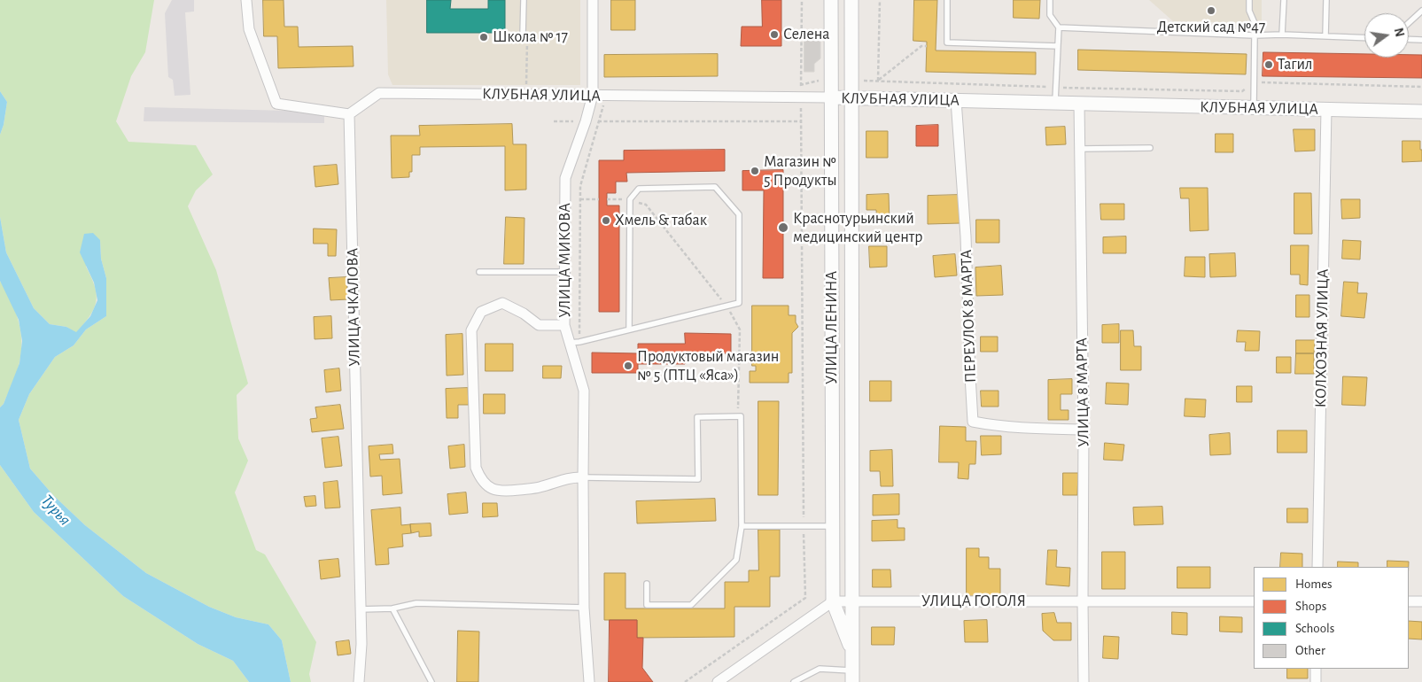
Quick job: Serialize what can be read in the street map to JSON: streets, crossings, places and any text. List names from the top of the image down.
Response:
{
  "streets": {
    "main road": ["КЛУБНАЯ УЛИЦА", "УЛИЦА ЛЕНИНА"],
    "street": [
      "УЛИЦА МИКОВА",
      "УЛИЦА ЧКАЛОВА",
      "ПЕРЕУЛОК 8 МАРТА",
      "КОЛХОЗНАЯ УЛИЦА",
      "УЛИЦА 8 МАРТА",
      "УЛИЦА ГОГОЛЯ"
    ]
  },
  "crossings": [
    ["КЛУБНАЯ УЛИЦА", "УЛИЦА МИКОВА"],
    ["КЛУБНАЯ УЛИЦА", "УЛИЦА ЧКАЛОВА"],
    ["КЛУБНАЯ УЛИЦА", "ПЕРЕУЛОК 8 МАРТА"],
    ["КЛУБНАЯ УЛИЦА", "УЛИЦА ЛЕНИНА"],
    ["КЛУБНАЯ УЛИЦА", "КОЛХОЗНАЯ УЛИЦА"],
    ["КЛУБНАЯ УЛИЦА", "УЛИЦА 8 МАРТА"],
    ["ПЕРЕУЛОК 8 МАРТА", "УЛИЦА 8 МАРТА"],
    ["УЛИЦА ЛЕНИНА", "УЛИЦА ГОГОЛЯ"],
    ["УЛИЦА 8 МАРТА", "УЛИЦА ГОГОЛЯ"]
  ],
  "water": ["Турья"],
  "places": [
    "Детский сад №47",
    "Селена",
    "Школа № 17",
    "Тагил",
    "Магазин № 5 Продукты",
    "Хмель & табак",
    "Краснотурьинский медицинский центр",
    "Продуктовый магазин № 5 (ПТЦ «Яса»)"
  ],
  "legend": [
    "Homes",
    "Shops",
    "Schools",
    "Other"
  ],
  "north": "right"
}
